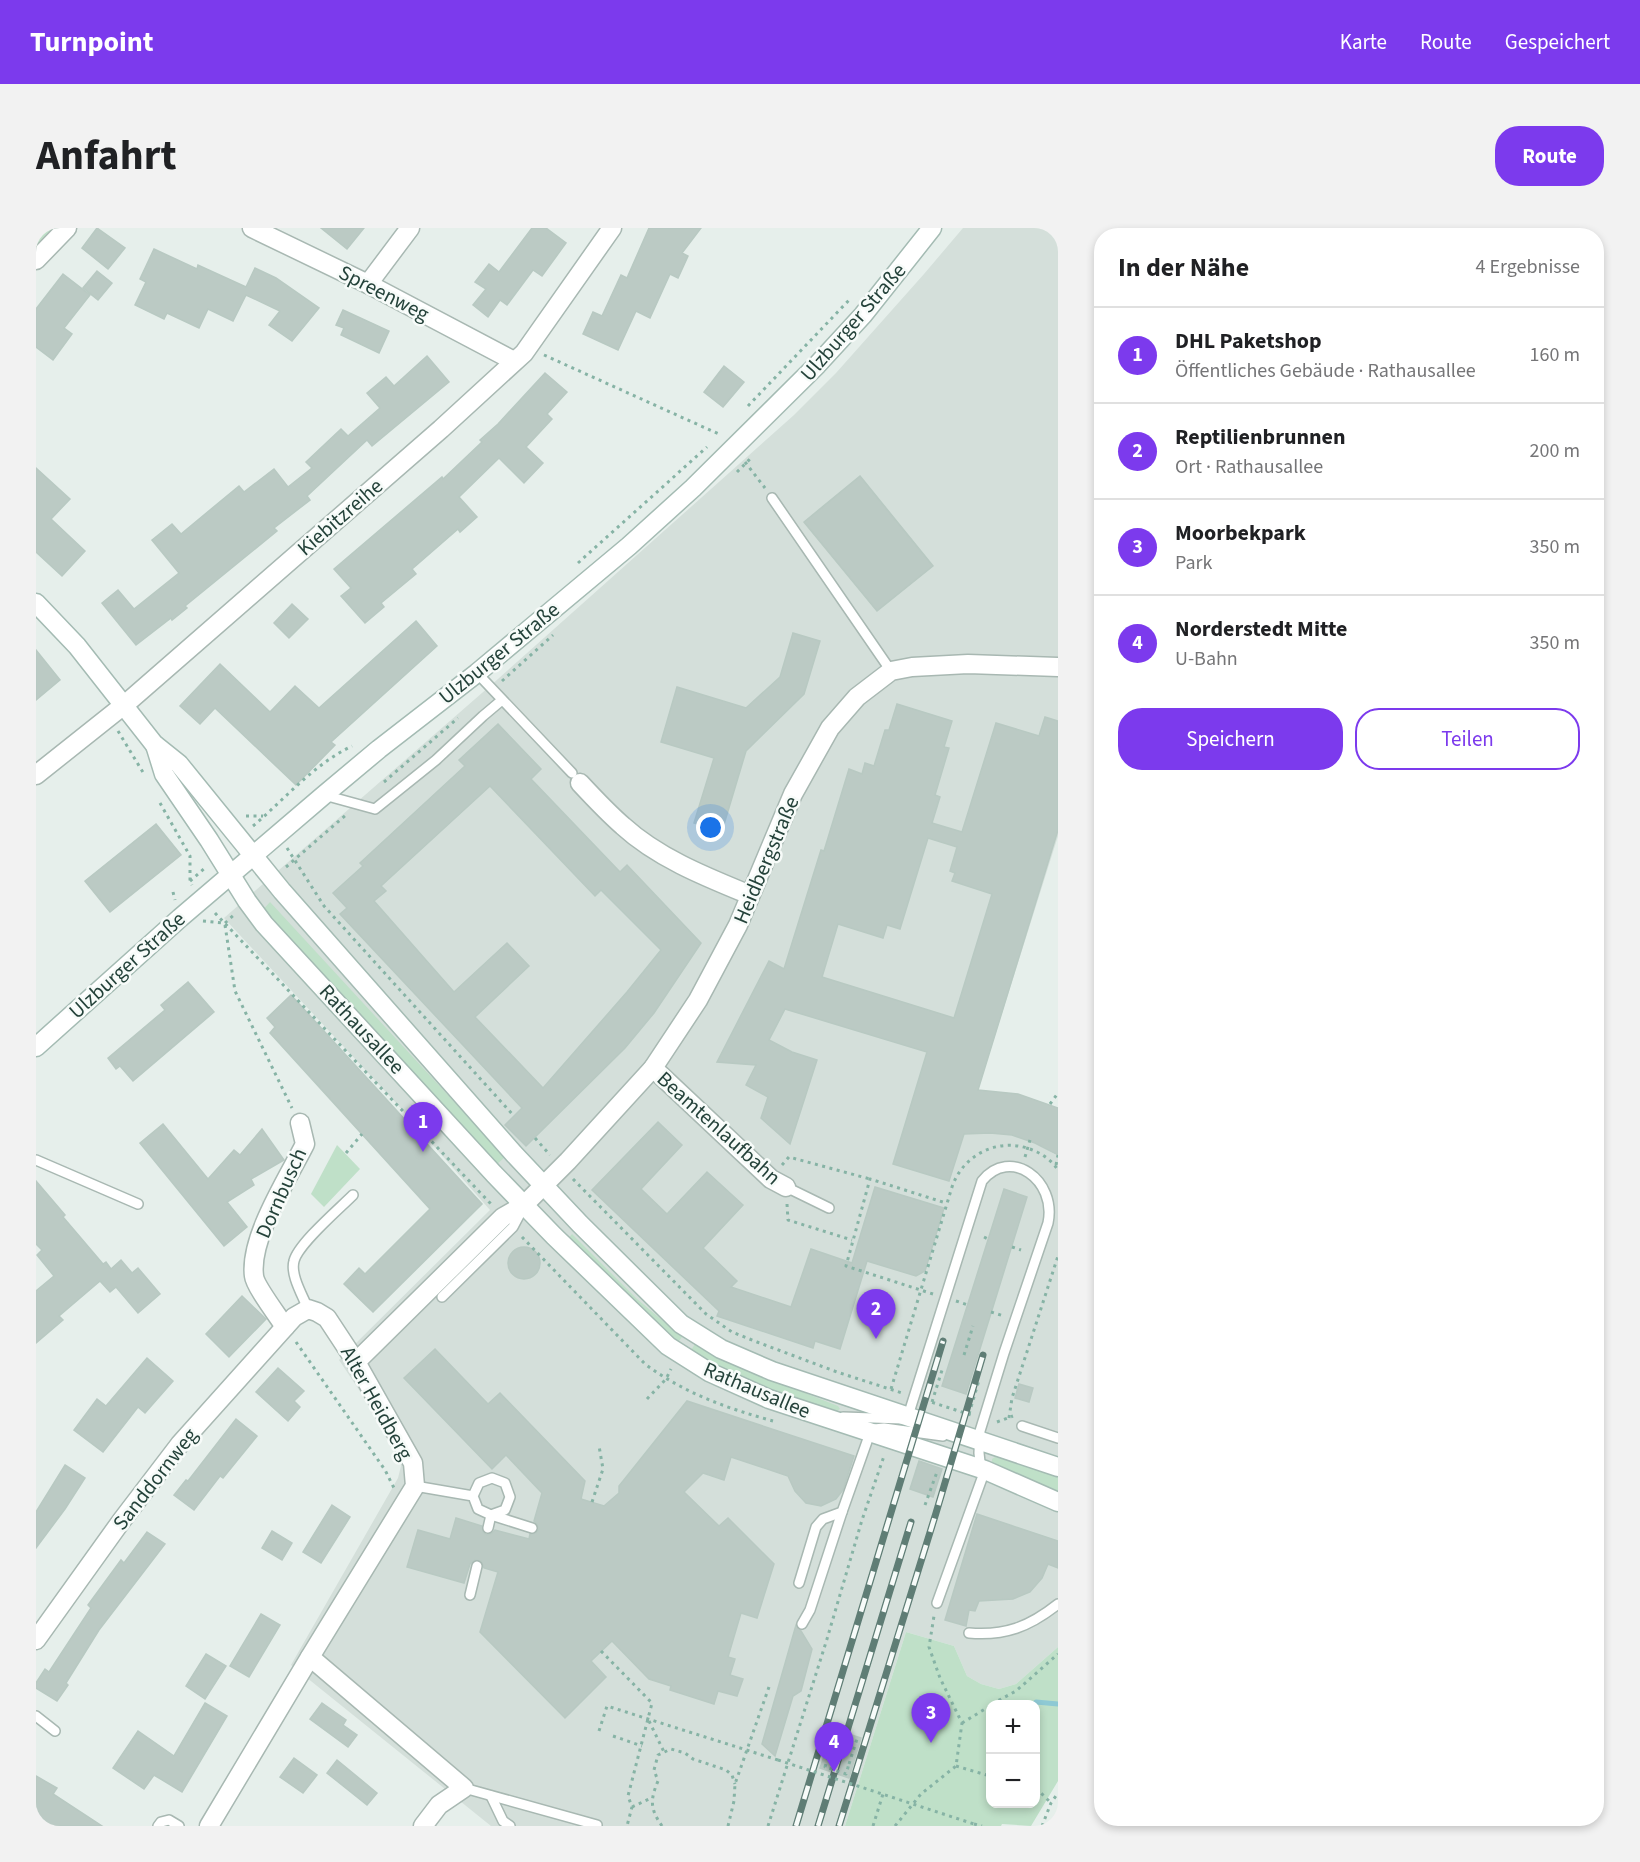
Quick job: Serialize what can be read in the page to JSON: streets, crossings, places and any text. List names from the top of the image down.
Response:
{
  "streets": {
    "street": [
      "Spreenweg",
      "Ulzburger Straße",
      "Kiebitzreihe",
      "Heidbergstraße",
      "Rathausallee",
      "Beamtenlaufbahn",
      "Dornbusch",
      "Alter Heidberg",
      "Sanddornweg"
    ]
  },
  "crossings": [
    ["Spreenweg", "Kiebitzreihe"],
    ["Ulzburger Straße", "Rathausallee"],
    ["Heidbergstraße", "Rathausallee"],
    ["Heidbergstraße", "Beamtenlaufbahn"],
    ["Dornbusch", "Sanddornweg"]
  ],
  "page": {
    "header": "Turnpoint",
    "nav": ["Karte", "Route", "Gespeichert"],
    "title": "Anfahrt",
    "buttons": [
      "Route",
      ["Speichern", "Teilen"]
    ],
    "heading": ["In der Nähe", "4 Ergebnisse"],
    "list": [
      {
        "mark": "1",
        "name": "DHL Paketshop",
        "note": "Öffentliches Gebäude · Rathausallee",
        "value": "160 m"
      },
      {
        "mark": "2",
        "name": "Reptilienbrunnen",
        "note": "Ort · Rathausallee",
        "value": "200 m"
      },
      {
        "mark": "3",
        "name": "Moorbekpark",
        "note": "Park",
        "value": "350 m"
      },
      {
        "mark": "4",
        "name": "Norderstedt Mitte",
        "note": "U-Bahn",
        "value": "350 m"
      }
    ],
    "pins": [
      "1",
      "2",
      "3",
      "4"
    ],
    "map_buttons": ["+", "−"]
  }
}
